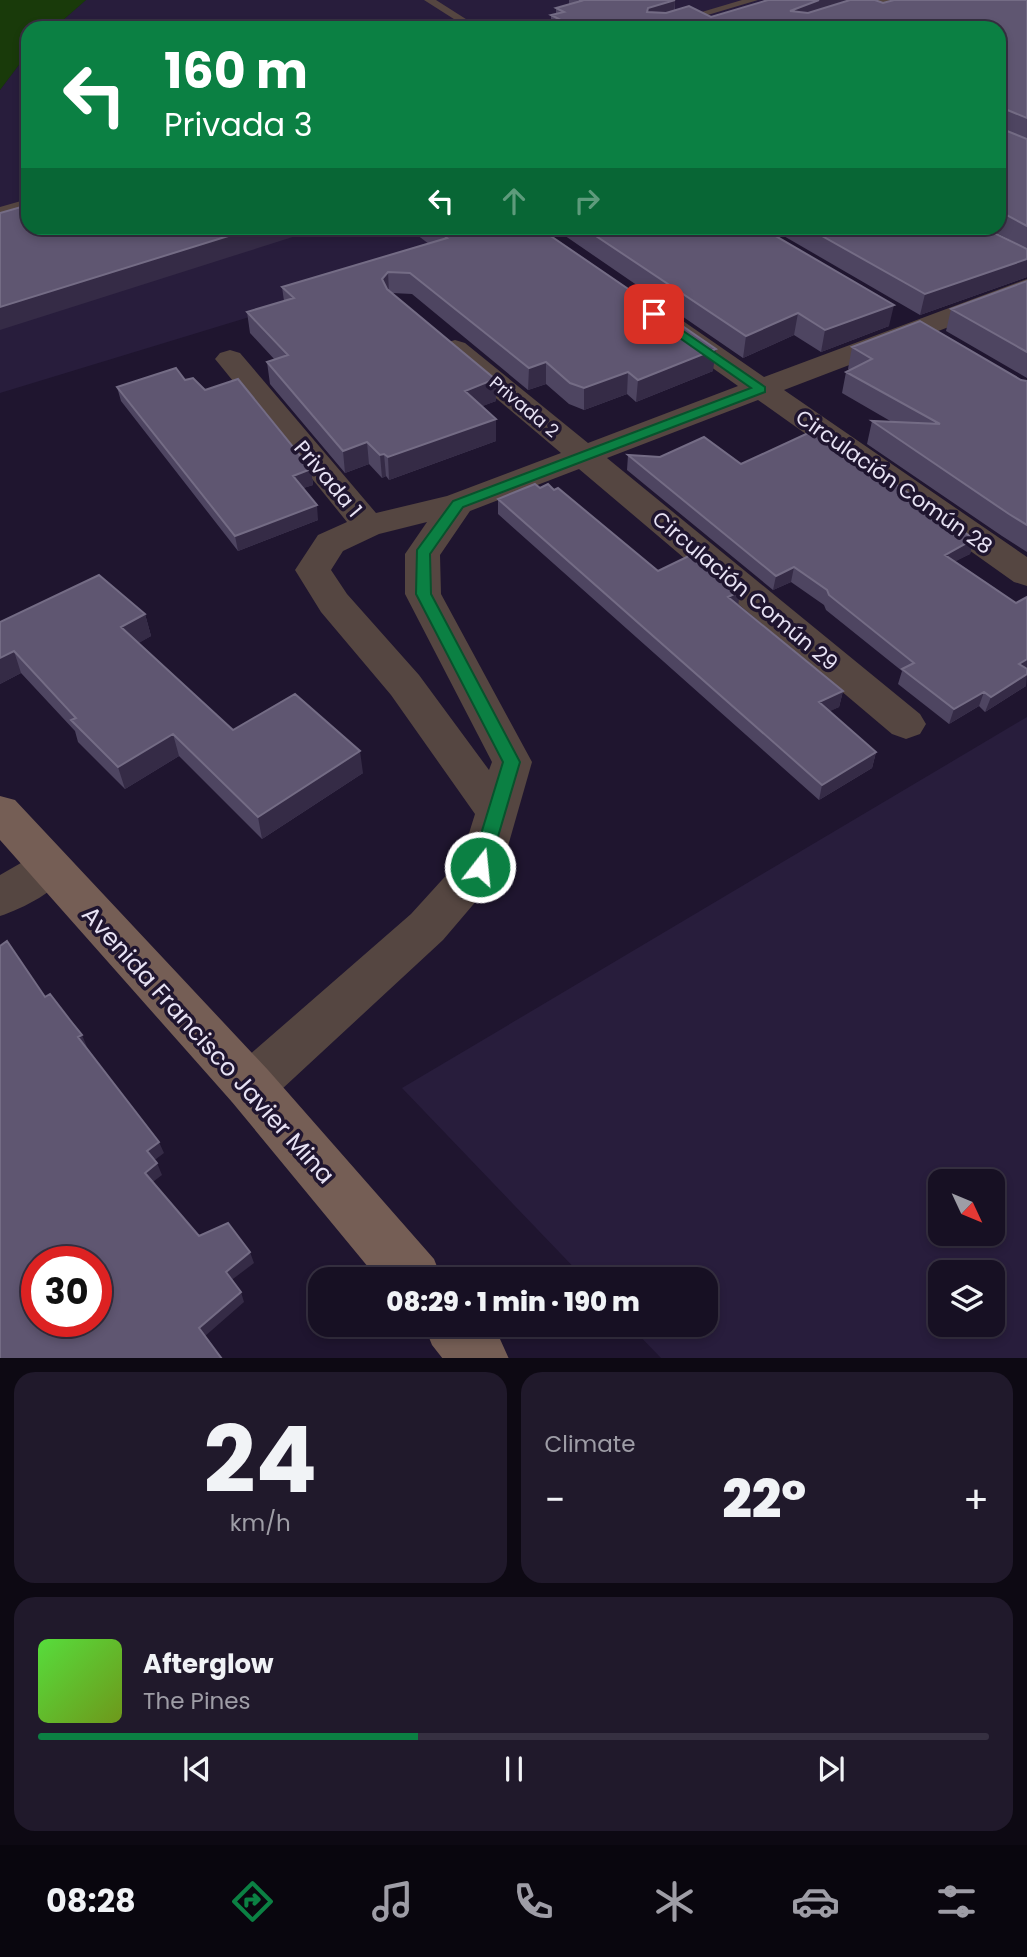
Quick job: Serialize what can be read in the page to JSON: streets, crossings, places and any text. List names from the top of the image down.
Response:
{
  "streets": {
    "street": [
      "Privada 2",
      "Privada 1",
      "Circulación Común 28",
      "Circulación Común 29",
      "Avenida Francisco Javier Mina"
    ]
  },
  "crossings": [
    ["Privada 2", "Privada 1"],
    ["Privada 2", "Circulación Común 29"],
    ["Privada 1", "Circulación Común 28"],
    ["Privada 1", "Circulación Común 29"]
  ],
  "north": "bottom right",
  "page": {
    "turn": ["160 m", "Privada 3"],
    "limit": "30",
    "trip": "08:29 · 1 min · 190 m",
    "tile": [
      ["24", "km/h"],
      "Climate"
    ],
    "heat": ["−", "22°", "+"],
    "song": ["Afterglow", "The Pines"],
    "tabs": "08:28"
  }
}
